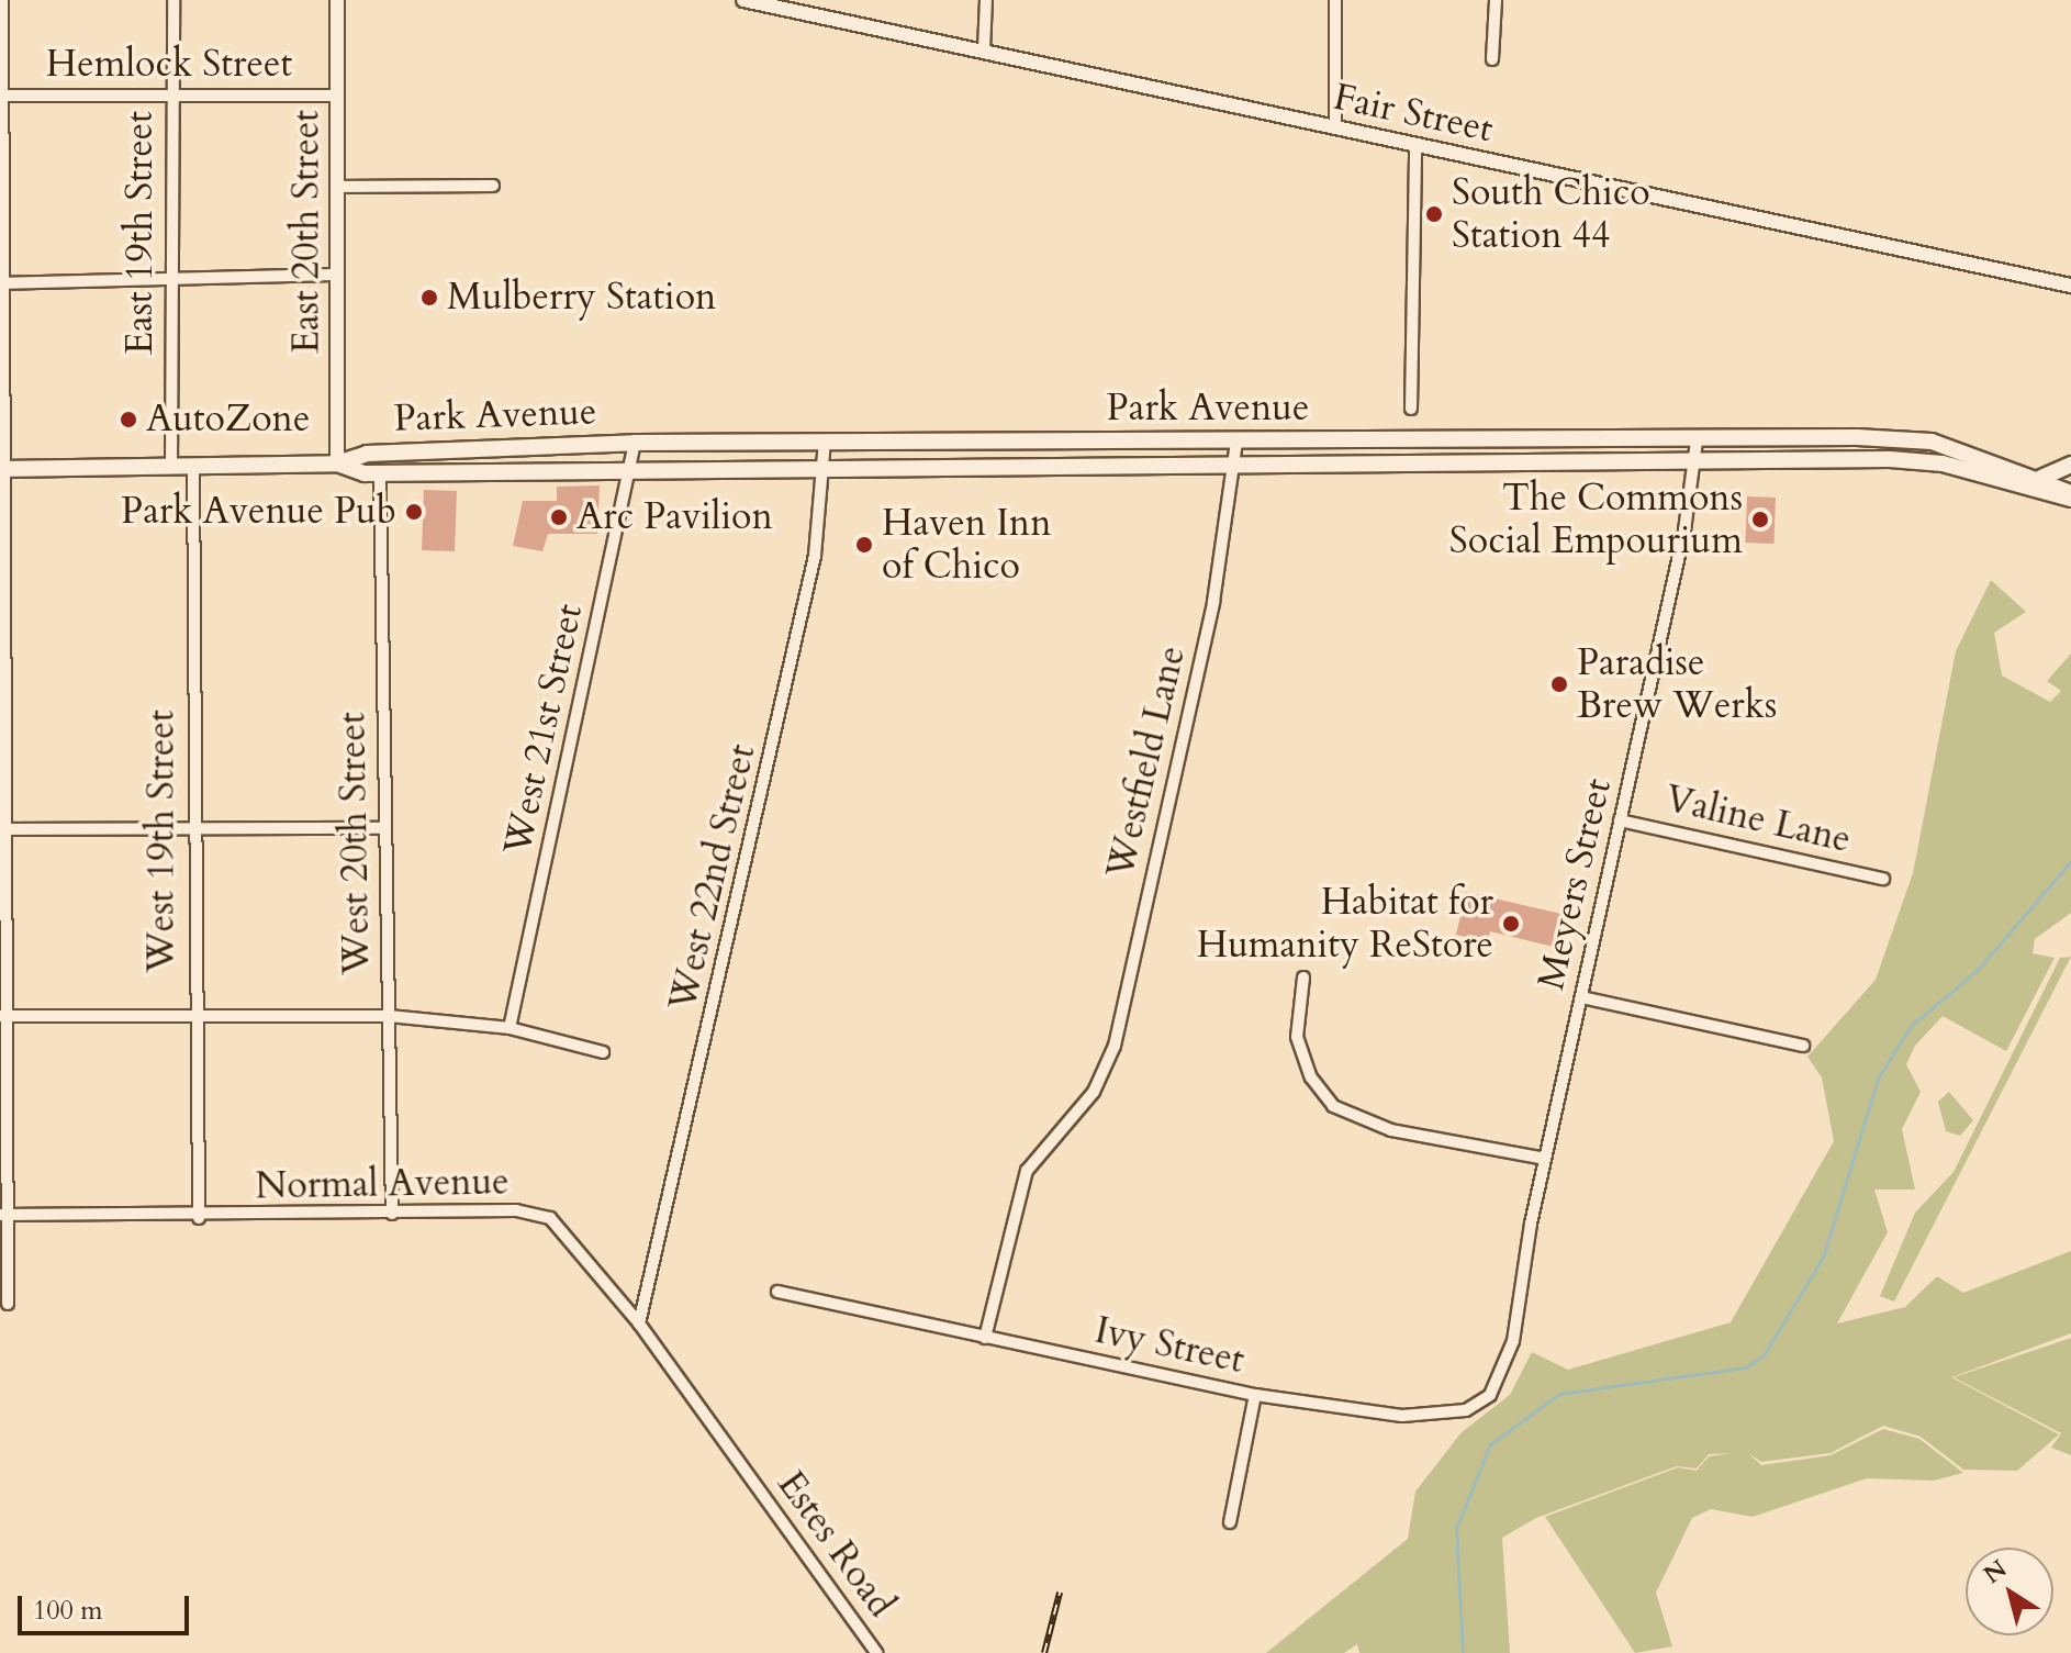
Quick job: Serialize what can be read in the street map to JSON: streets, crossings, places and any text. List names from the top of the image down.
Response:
{
  "streets": {
    "main road": ["Park Avenue"],
    "street": [
      "Hemlock Street",
      "Fair Street",
      "East 20th Street",
      "East 19th Street",
      "West 21st Street",
      "Westfield Lane",
      "Valine Lane",
      "West 19th Street",
      "West 20th Street",
      "West 22nd Street",
      "Meyers Street",
      "Normal Avenue",
      "Ivy Street",
      "Estes Road"
    ]
  },
  "crossings": [
    ["Hemlock Street", "East 20th Street"],
    ["Hemlock Street", "East 19th Street"],
    ["East 20th Street", "Park Avenue"],
    ["East 19th Street", "Park Avenue"],
    ["Park Avenue", "West 21st Street"],
    ["Park Avenue", "Westfield Lane"],
    ["Park Avenue", "West 19th Street"],
    ["Park Avenue", "West 20th Street"],
    ["Park Avenue", "West 22nd Street"],
    ["Park Avenue", "Meyers Street"],
    ["Westfield Lane", "Ivy Street"],
    ["Valine Lane", "Meyers Street"],
    ["West 19th Street", "Normal Avenue"],
    ["West 20th Street", "Normal Avenue"],
    ["West 22nd Street", "Normal Avenue"],
    ["Meyers Street", "Ivy Street"],
    ["Normal Avenue", "Estes Road"]
  ],
  "places": [
    "South Chico Station 44",
    "Mulberry Station",
    "AutoZone",
    "Park Avenue Pub",
    "Arc Pavilion",
    "The Commons Social Empourium",
    "Haven Inn of Chico",
    "Paradise Brew Werks",
    "Habitat for Humanity ReStore"
  ],
  "scale_bar": "100 m",
  "north": "top left"
}
